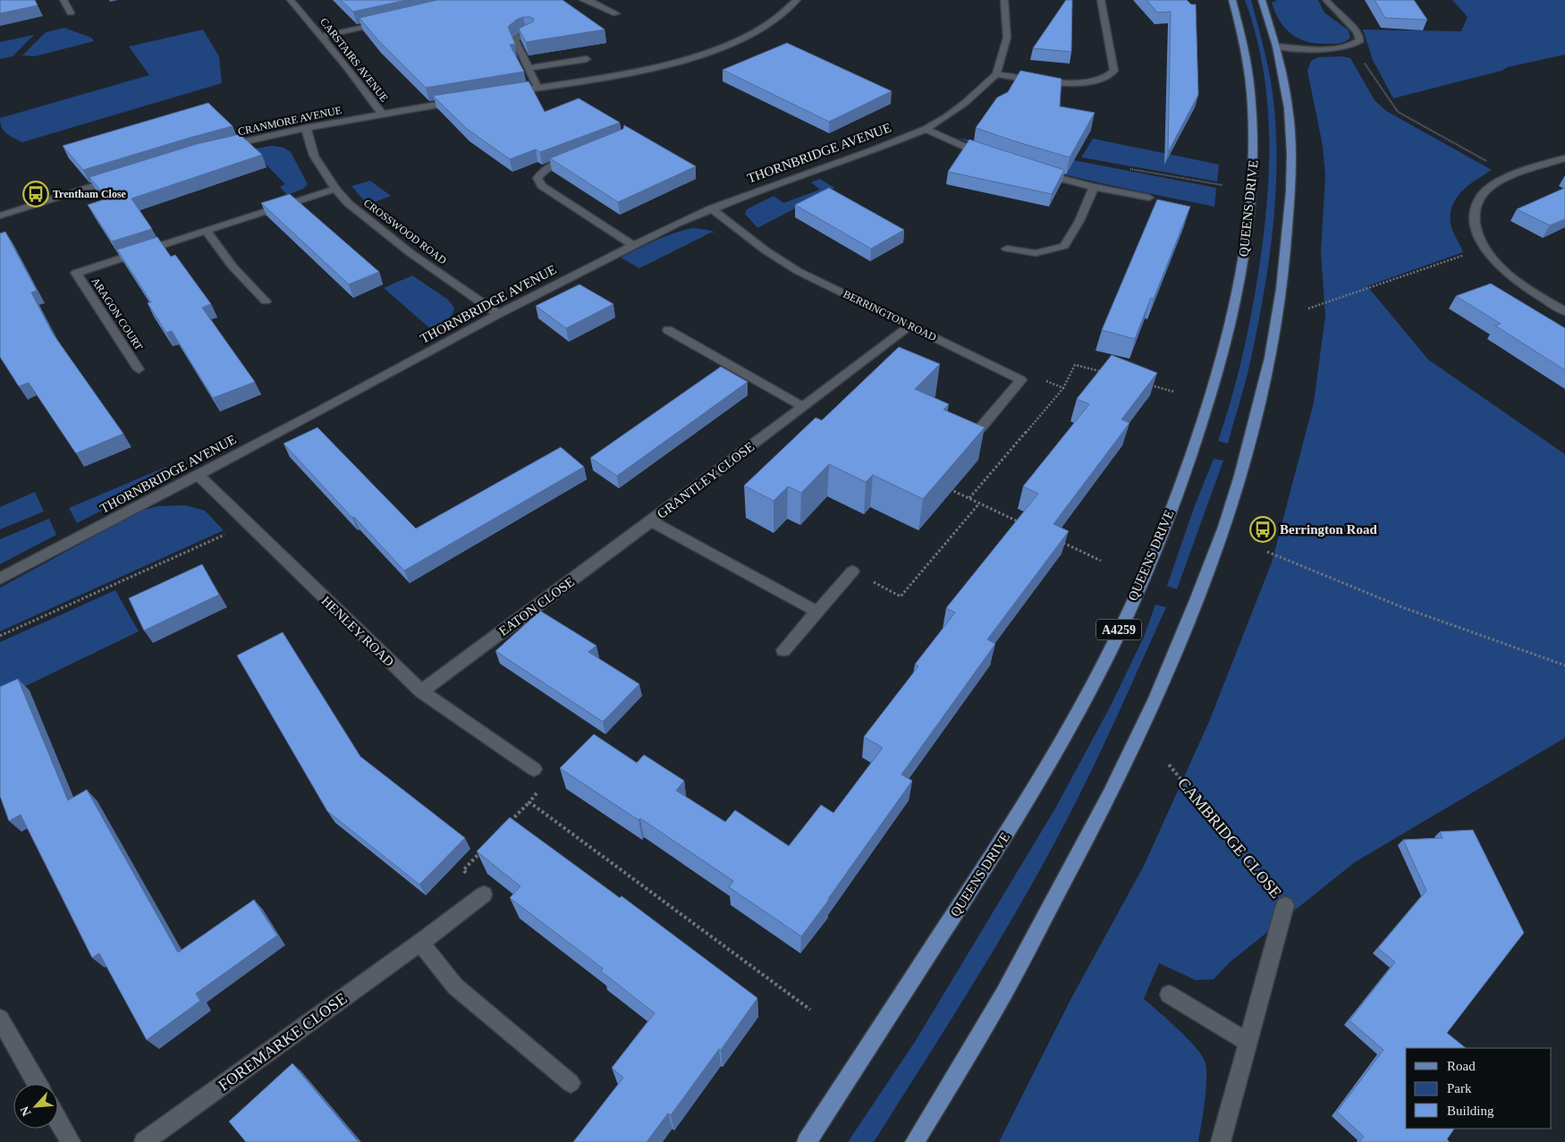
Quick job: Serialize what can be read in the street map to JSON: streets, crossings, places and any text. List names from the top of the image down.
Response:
{
  "streets": {
    "main road": ["QUEENS DRIVE", "A4259"],
    "street": [
      "CARSTAIRS AVENUE",
      "CRANMORE AVENUE",
      "THORNBRIDGE AVENUE",
      "CROSSWOOD ROAD",
      "ARAGON COURT",
      "BERRINGTON ROAD",
      "GRANTLEY CLOSE",
      "EATON CLOSE",
      "HENLEY ROAD",
      "CAMBRIDGE CLOSE",
      "FOREMARKE CLOSE"
    ]
  },
  "crossings": [
    ["CARSTAIRS AVENUE", "CRANMORE AVENUE"],
    ["CRANMORE AVENUE", "CROSSWOOD ROAD"],
    ["THORNBRIDGE AVENUE", "CROSSWOOD ROAD"],
    ["THORNBRIDGE AVENUE", "BERRINGTON ROAD"],
    ["THORNBRIDGE AVENUE", "HENLEY ROAD"],
    ["CROSSWOOD ROAD", "ARAGON COURT"],
    ["BERRINGTON ROAD", "GRANTLEY CLOSE"],
    ["GRANTLEY CLOSE", "EATON CLOSE"],
    ["EATON CLOSE", "HENLEY ROAD"]
  ],
  "places": {
    "bus stop": ["Trentham Close", "Berrington Road"]
  },
  "legend": ["Road", "Park", "Building"],
  "north": "bottom left"
}
